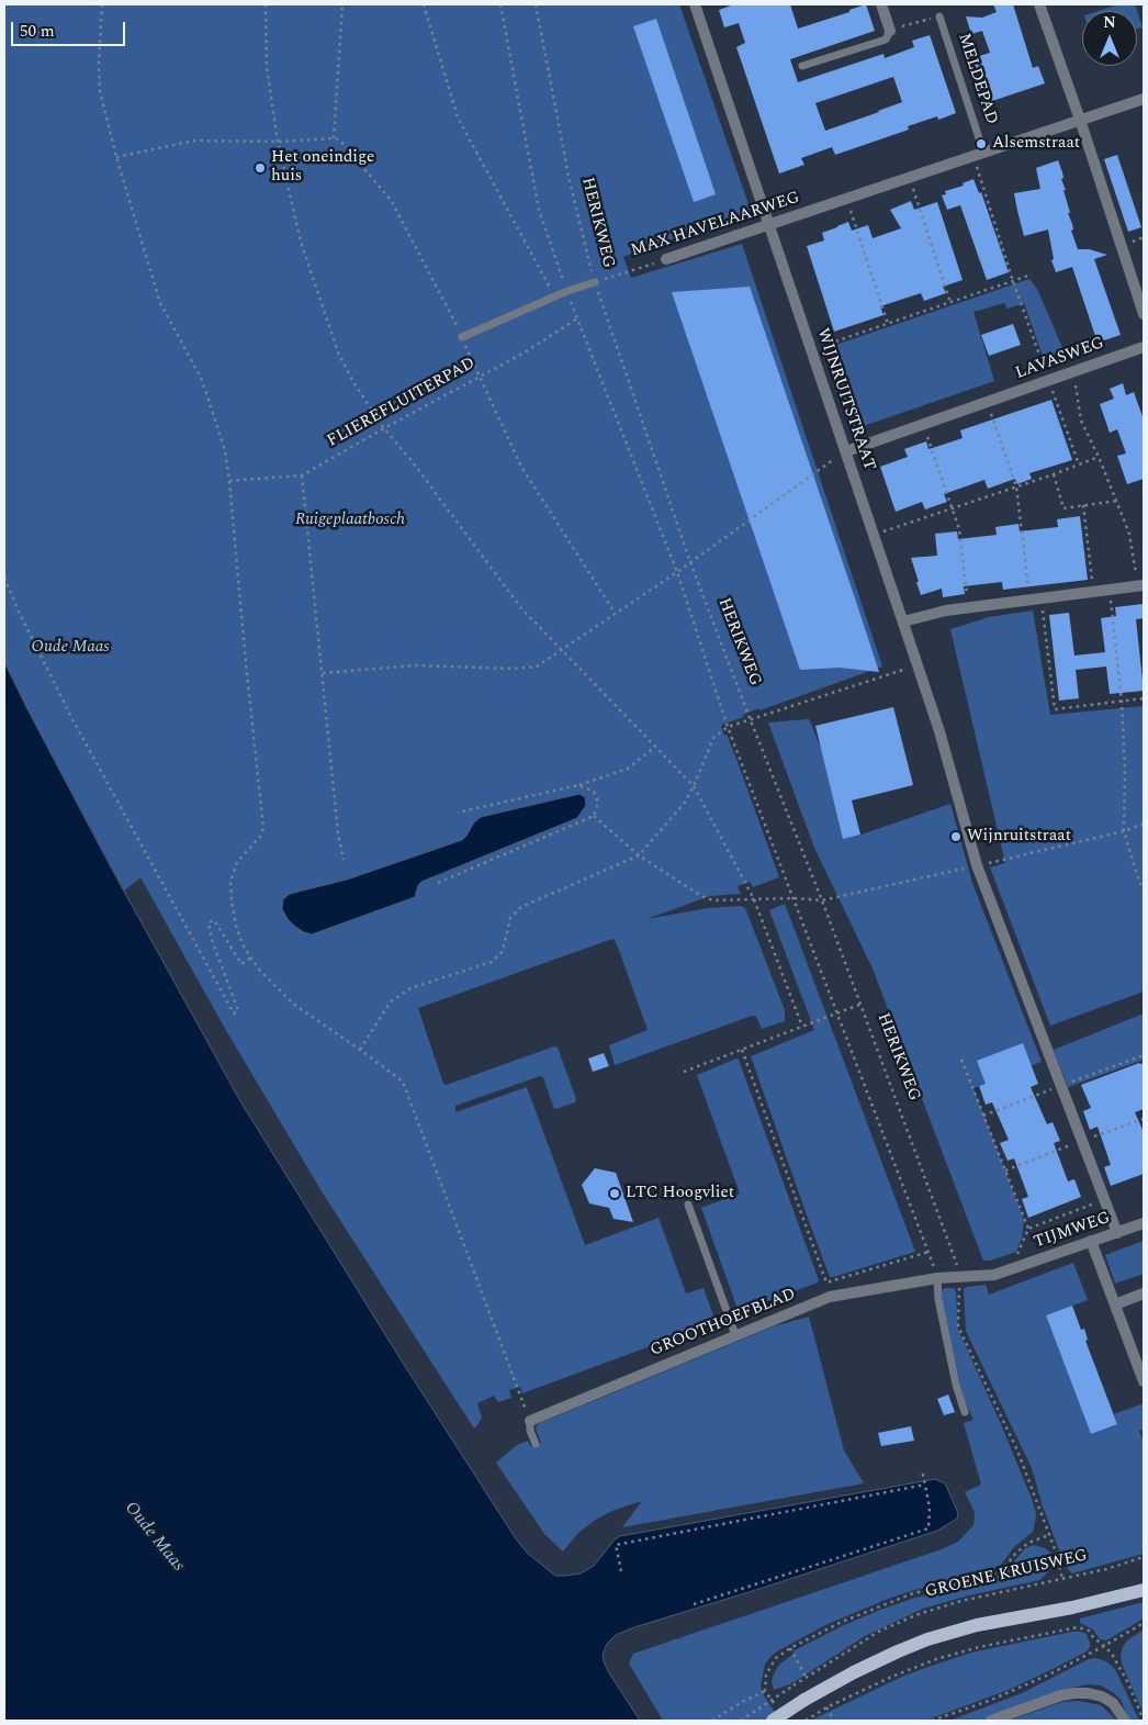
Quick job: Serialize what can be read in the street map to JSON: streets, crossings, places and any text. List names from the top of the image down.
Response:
{
  "streets": {
    "street": [
      "MAX HAVELAARWEG",
      "LAVASWEG",
      "WIJNRUITSTRAAT",
      "TIJMWEG",
      "GROOTHOEFBLAD"
    ],
    "lane": ["MELDEPAD", "FLIEREFLUITERPAD"],
    "path": ["HERIKWEG", "GROENE KRUISWEG"]
  },
  "crossings": [
    ["MELDEPAD", "MAX HAVELAARWEG"],
    ["HERIKWEG", "MAX HAVELAARWEG"],
    ["HERIKWEG", "FLIEREFLUITERPAD"],
    ["HERIKWEG", "TIJMWEG"],
    ["HERIKWEG", "GROOTHOEFBLAD"],
    ["HERIKWEG", "GROENE KRUISWEG"],
    ["MAX HAVELAARWEG", "WIJNRUITSTRAAT"],
    ["MAX HAVELAARWEG", "FLIEREFLUITERPAD"],
    ["LAVASWEG", "WIJNRUITSTRAAT"],
    ["WIJNRUITSTRAAT", "TIJMWEG"],
    ["TIJMWEG", "GROOTHOEFBLAD"]
  ],
  "water": ["Oude Maas"],
  "parks": ["Ruigeplaatbosch", "Oude Maas"],
  "places": [
    "Alsemstraat",
    "Het oneindige huis",
    "Wijnruitstraat",
    "LTC Hoogvliet"
  ],
  "scale_bar": "50 m",
  "north": "top"
}
